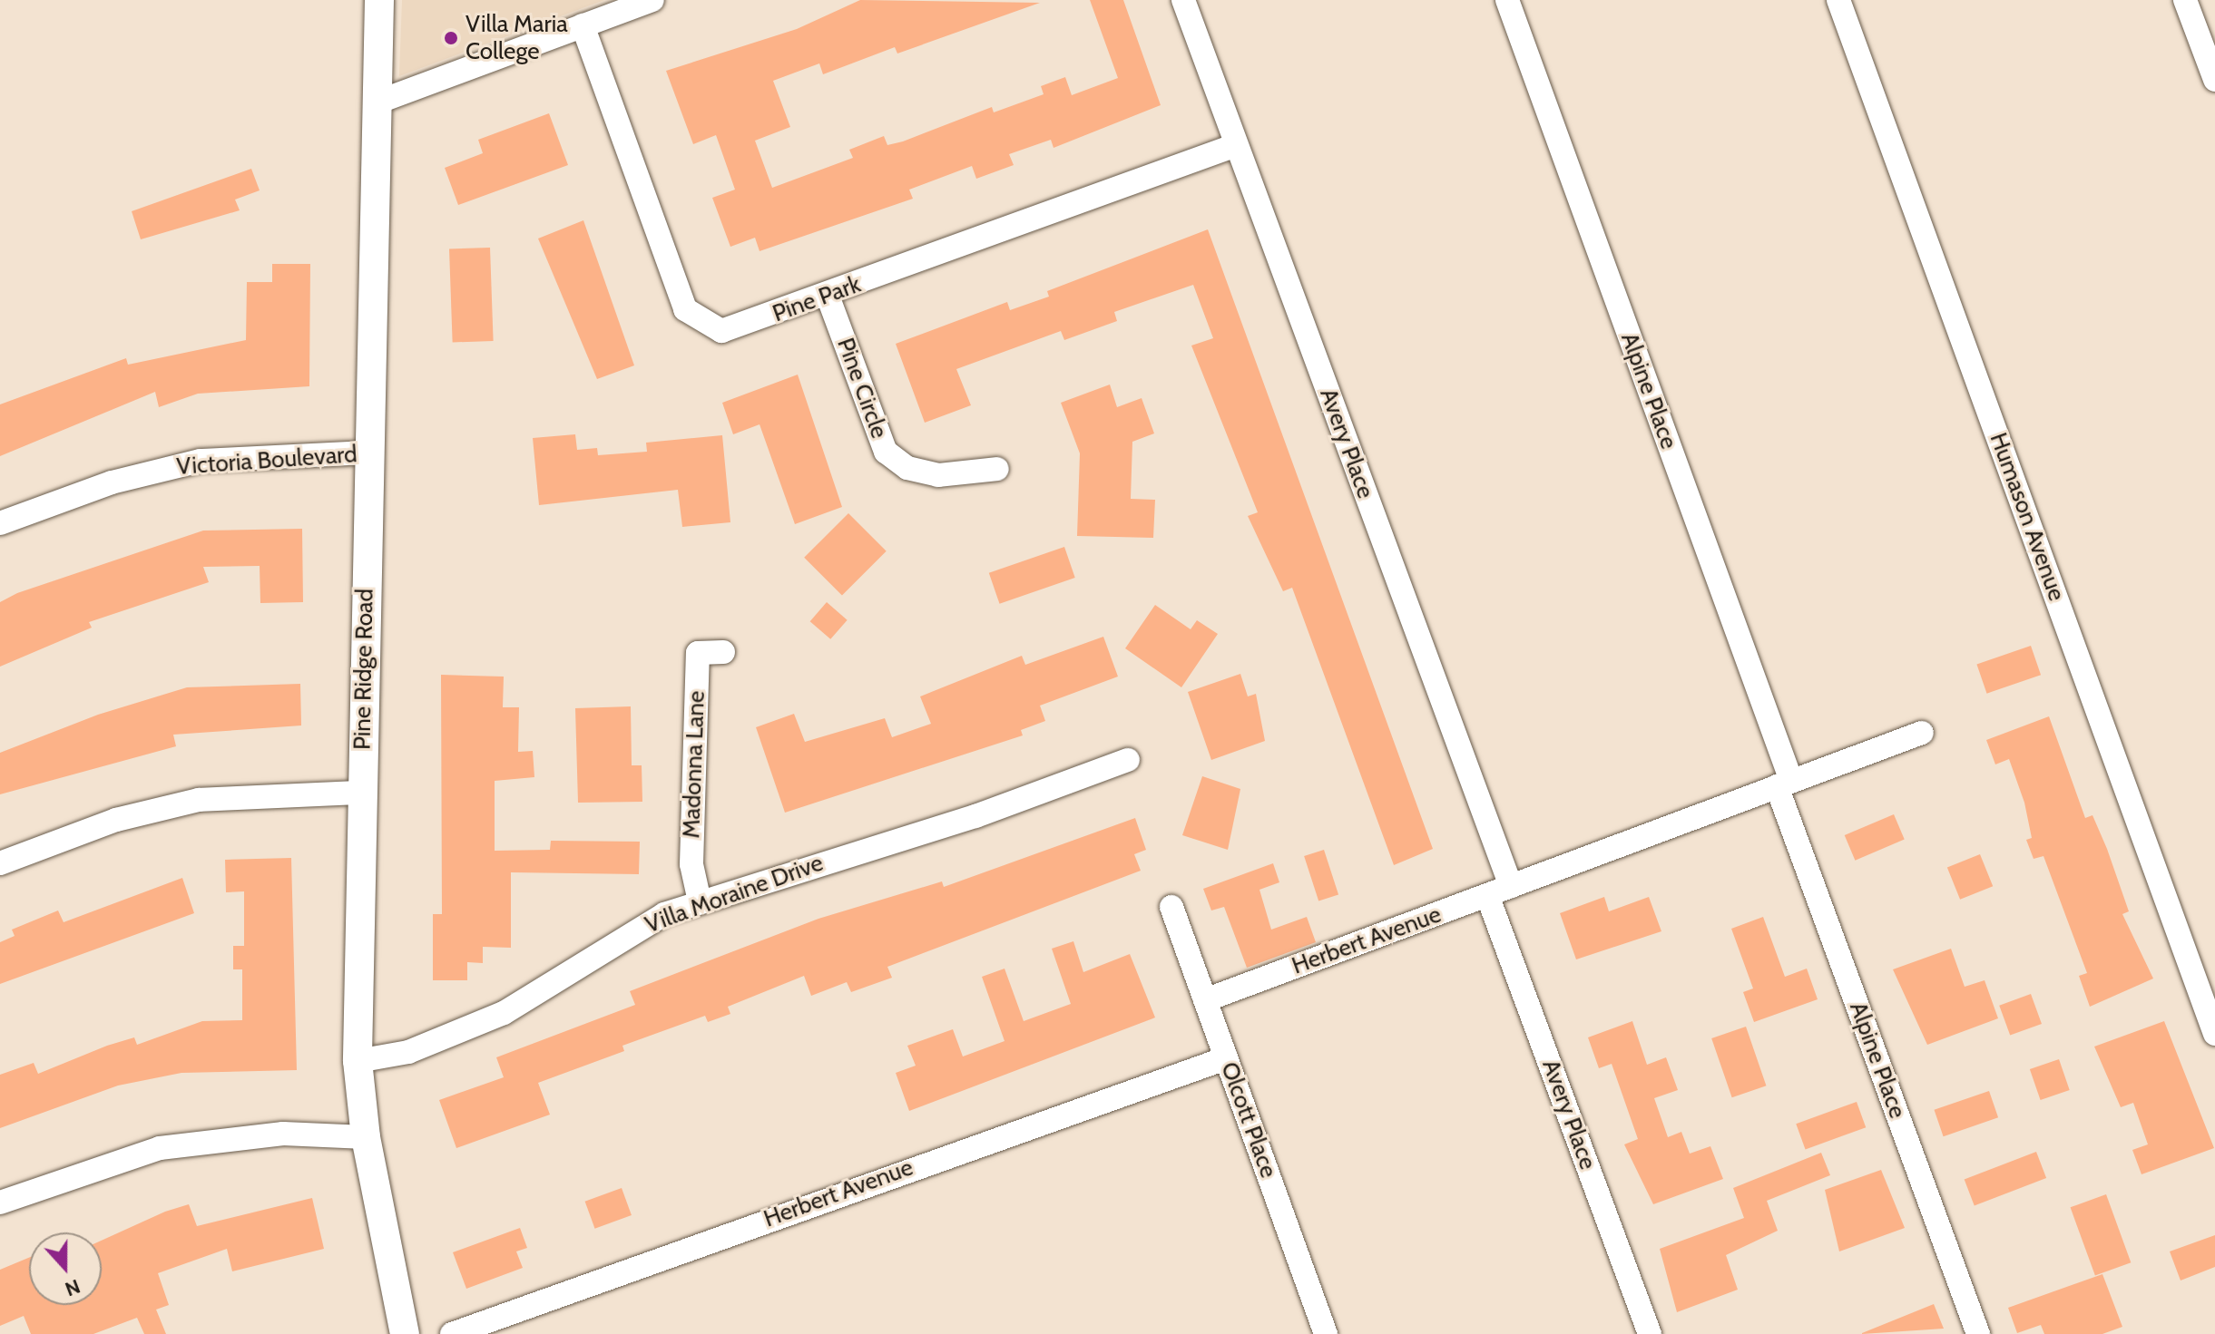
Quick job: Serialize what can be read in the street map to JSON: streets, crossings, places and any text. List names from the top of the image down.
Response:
{
  "streets": {
    "street": [
      "Pine Park",
      "Pine Circle",
      "Alpine Place",
      "Avery Place",
      "Victoria Boulevard",
      "Humason Avenue",
      "Pine Ridge Road",
      "Madonna Lane",
      "Villa Moraine Drive",
      "Herbert Avenue",
      "Olcott Place"
    ]
  },
  "crossings": [
    ["Pine Park", "Pine Circle"],
    ["Pine Park", "Avery Place"],
    ["Avery Place", "Herbert Avenue"],
    ["Victoria Boulevard", "Pine Ridge Road"],
    ["Pine Ridge Road", "Villa Moraine Drive"],
    ["Madonna Lane", "Villa Moraine Drive"],
    ["Herbert Avenue", "Olcott Place"]
  ],
  "places": ["Villa Maria College"],
  "north": "bottom"
}
